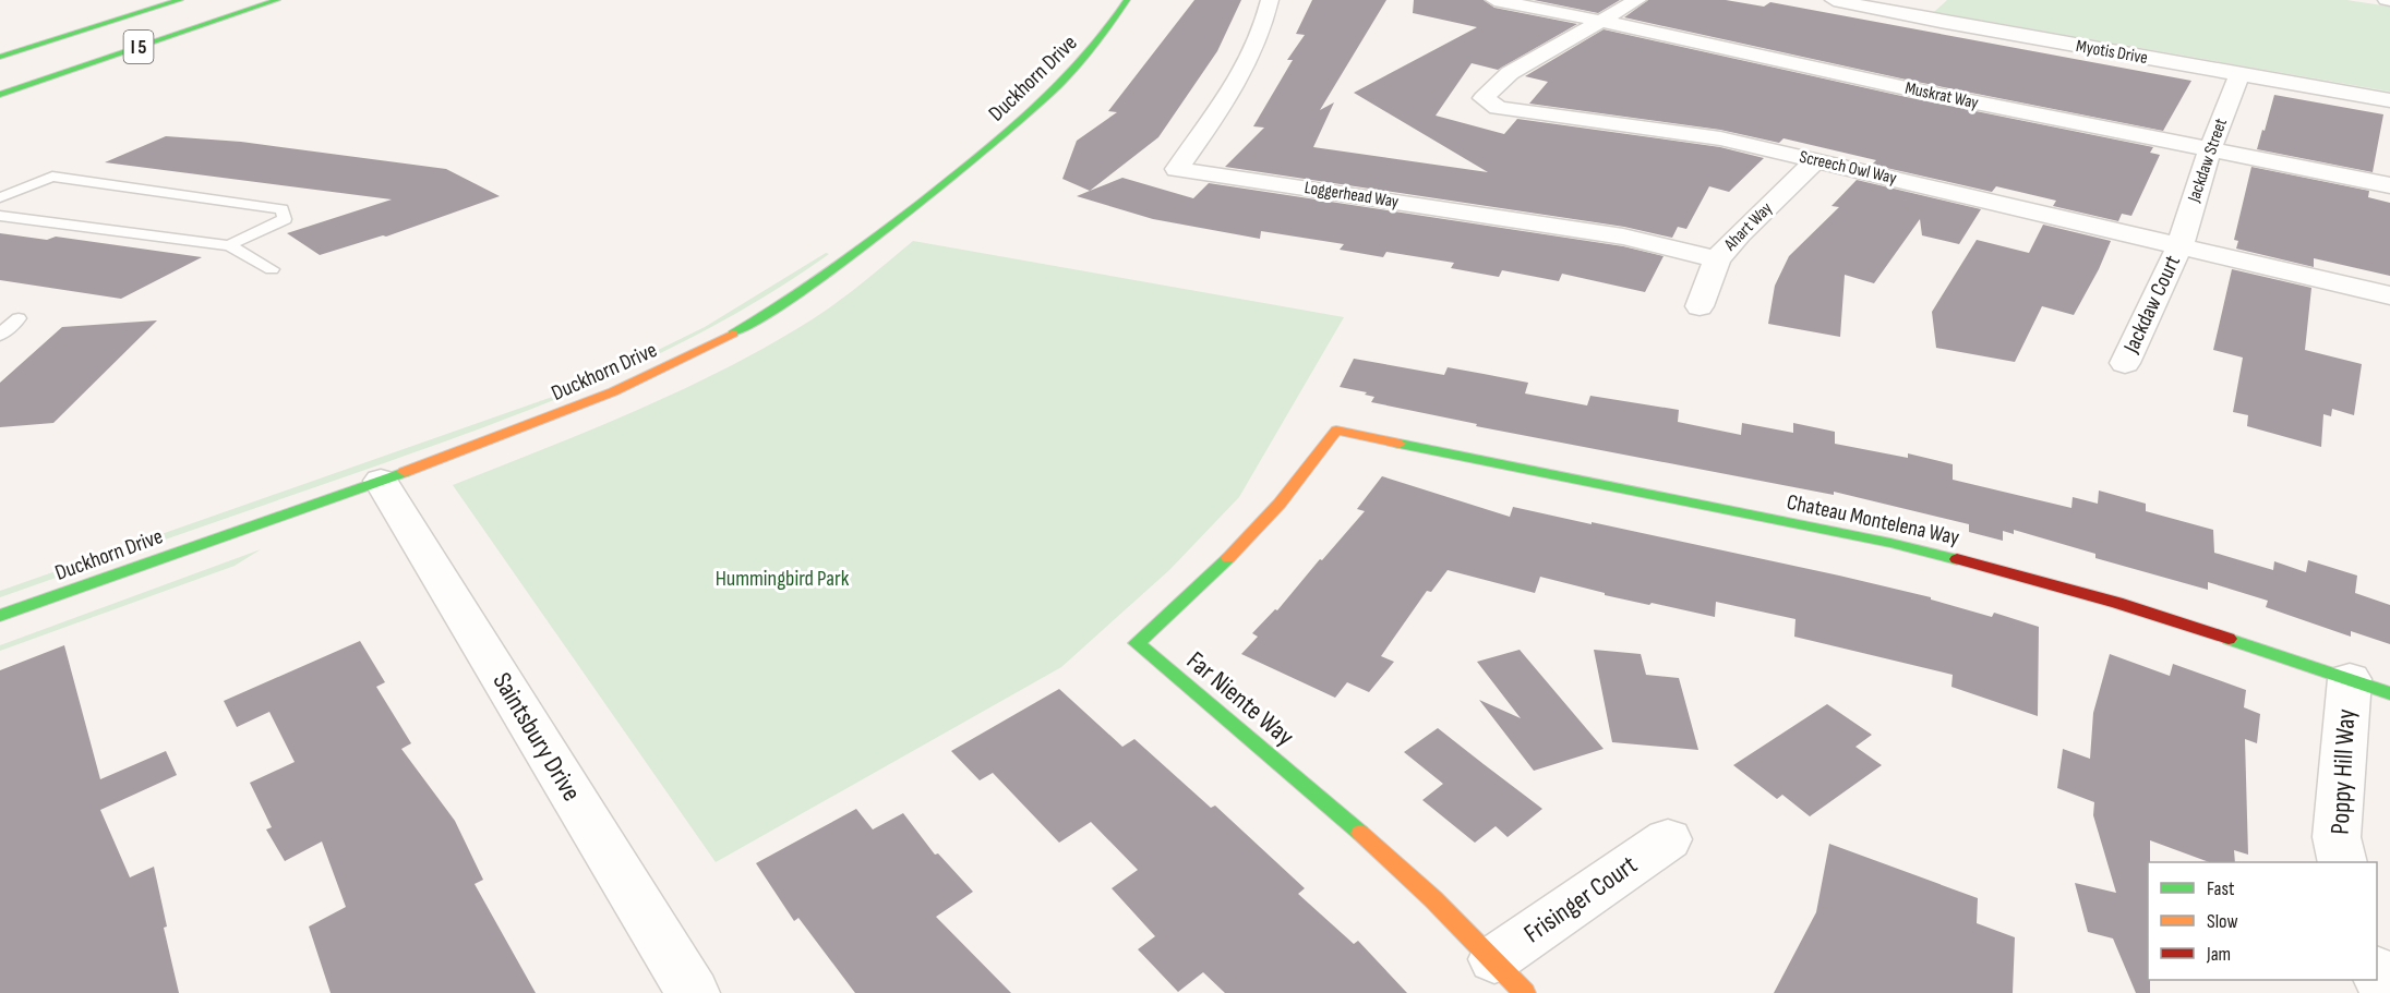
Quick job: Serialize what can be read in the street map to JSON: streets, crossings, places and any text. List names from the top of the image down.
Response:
{
  "streets": {
    "main road": [
      "I 5",
      "Duckhorn Drive",
      "Chateau Montelena Way",
      "Far Niente Way"
    ],
    "street": [
      "Myotis Drive",
      "Muskrat Way",
      "Jackdaw Street",
      "Screech Owl Way",
      "Loggerhead Way",
      "Ahart Way",
      "Jackdaw Court",
      "Saintsbury Drive",
      "Poppy Hill Way",
      "Frisinger Court"
    ]
  },
  "crossings": [
    ["Myotis Drive", "Jackdaw Street"],
    ["Duckhorn Drive", "Saintsbury Drive"],
    ["Muskrat Way", "Jackdaw Street"],
    ["Muskrat Way", "Screech Owl Way"],
    ["Jackdaw Street", "Screech Owl Way"],
    ["Jackdaw Street", "Jackdaw Court"],
    ["Screech Owl Way", "Ahart Way"],
    ["Screech Owl Way", "Jackdaw Court"],
    ["Loggerhead Way", "Ahart Way"],
    ["Chateau Montelena Way", "Far Niente Way"],
    ["Chateau Montelena Way", "Poppy Hill Way"],
    ["Far Niente Way", "Frisinger Court"]
  ],
  "parks": ["Hummingbird Park"],
  "legend": ["Fast", "Slow", "Jam"]
}
